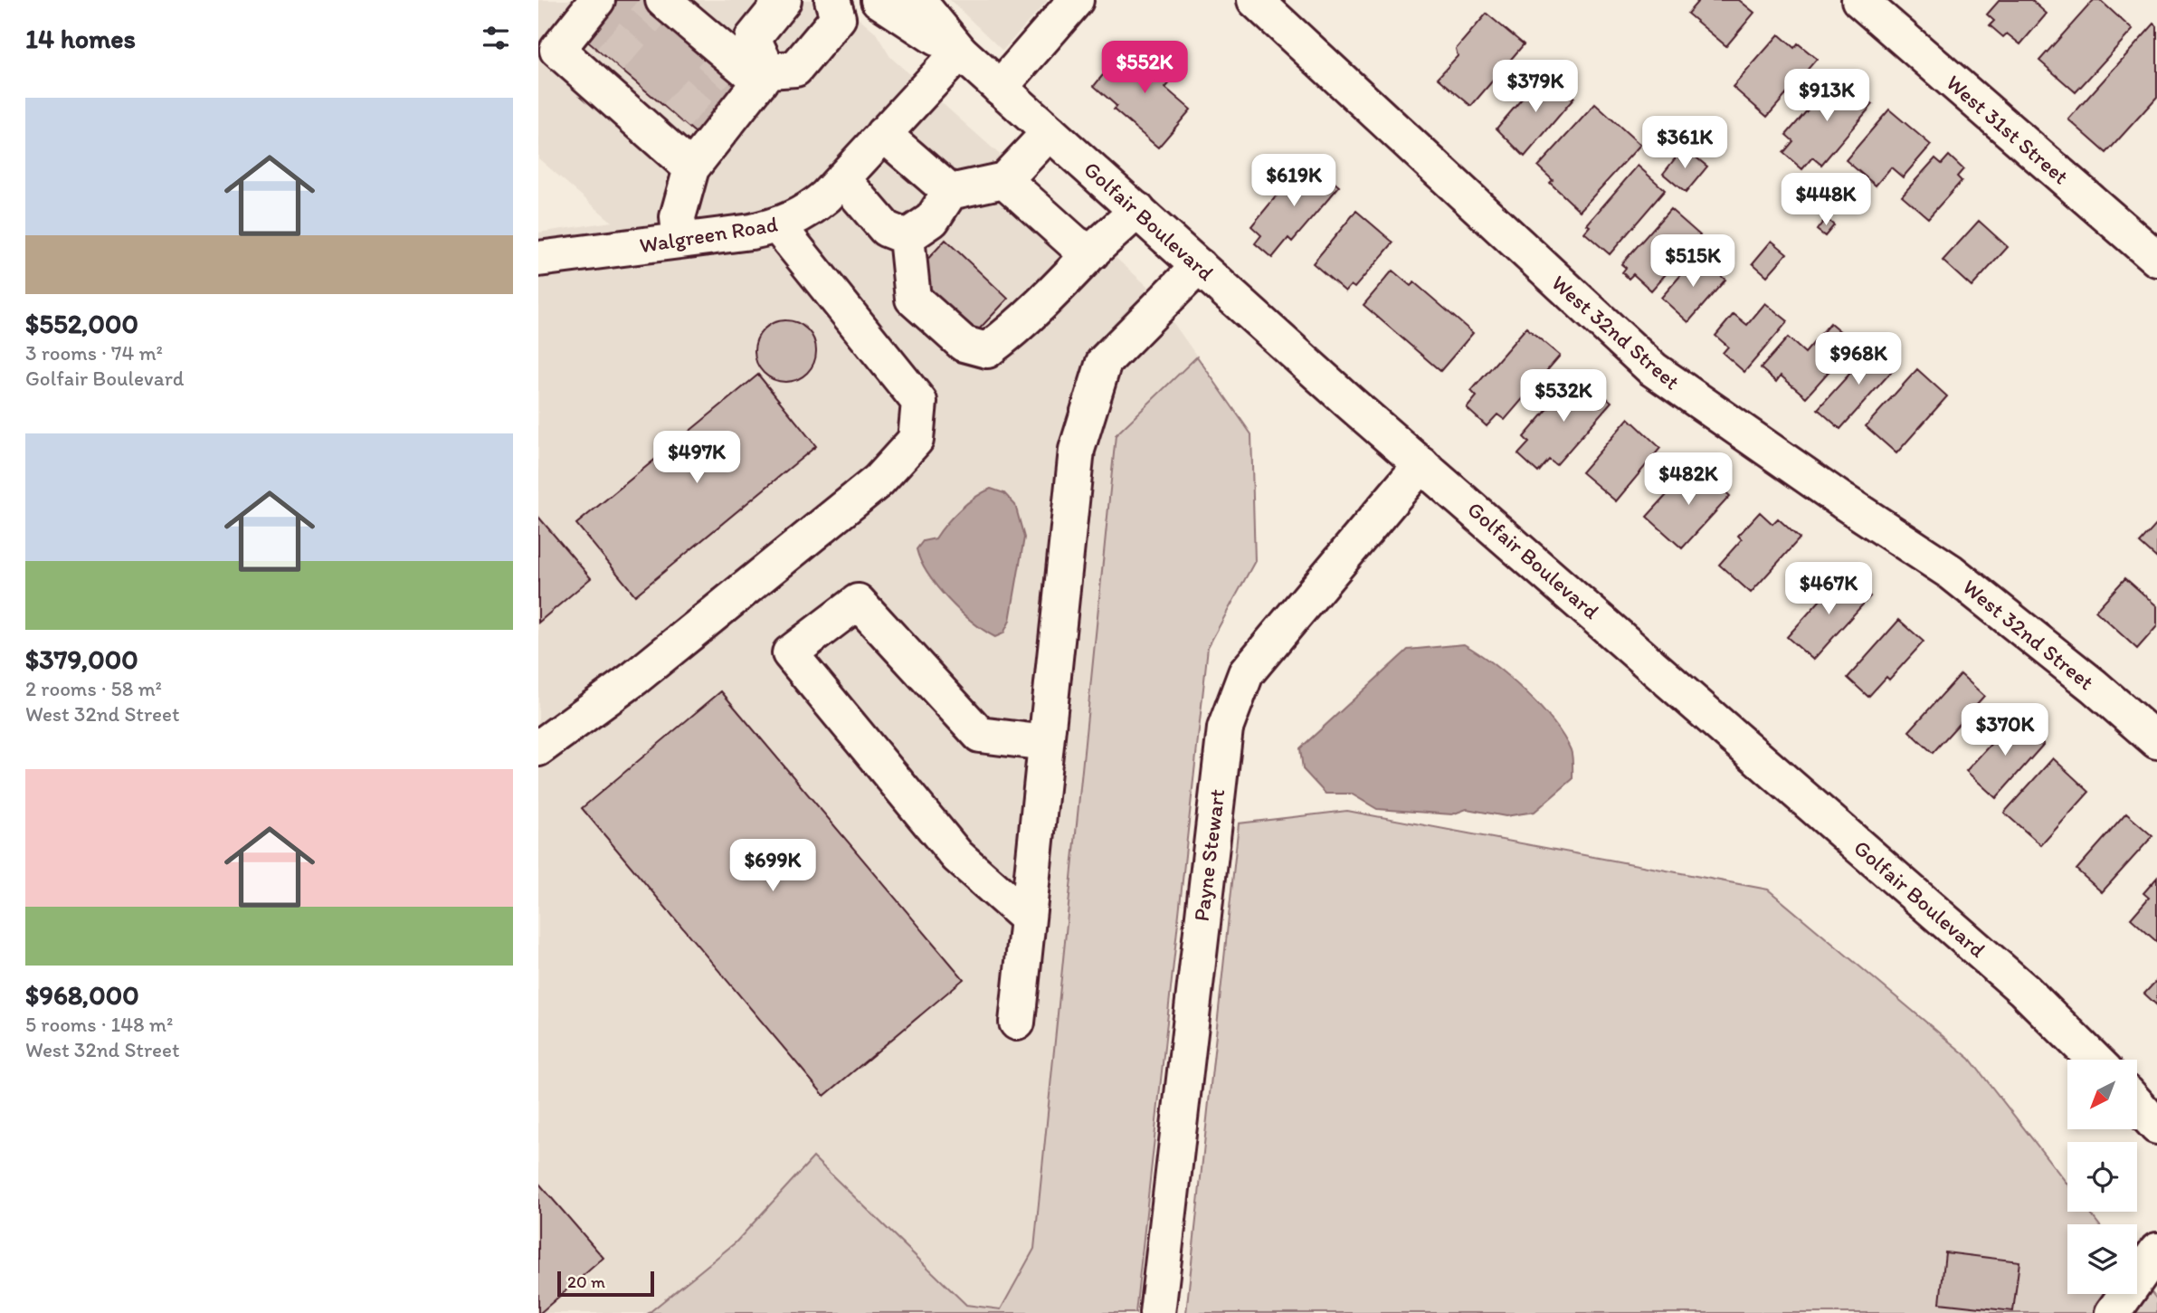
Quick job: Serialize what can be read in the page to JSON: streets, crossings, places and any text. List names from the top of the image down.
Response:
{
  "streets": {
    "street": [
      "West 31st Street",
      "Golfair Boulevard",
      "Walgreen Road",
      "West 32nd Street",
      "Payne Stewart"
    ]
  },
  "crossings": [
    ["Golfair Boulevard", "Walgreen Road"],
    ["Golfair Boulevard", "Payne Stewart"]
  ],
  "scale_bar": "20 m",
  "north": "bottom left",
  "page": {
    "heading": "14 homes",
    "price": [
      "$552K",
      "$379K",
      "$913K",
      "$361K",
      "$619K",
      "$448K",
      "$515K",
      "$968K",
      "$532K",
      "$497K",
      "$482K",
      "$467K",
      "$370K",
      "$699K"
    ],
    "list": [
      {
        "name": "$552,000",
        "note": "3 rooms · 74 m² · Golfair Boulevard"
      },
      {
        "name": "$379,000",
        "note": "2 rooms · 58 m² · West 32nd Street"
      },
      {
        "name": "$968,000",
        "note": "5 rooms · 148 m² · West 32nd Street"
      }
    ],
    "scale": "20 m"
  }
}
